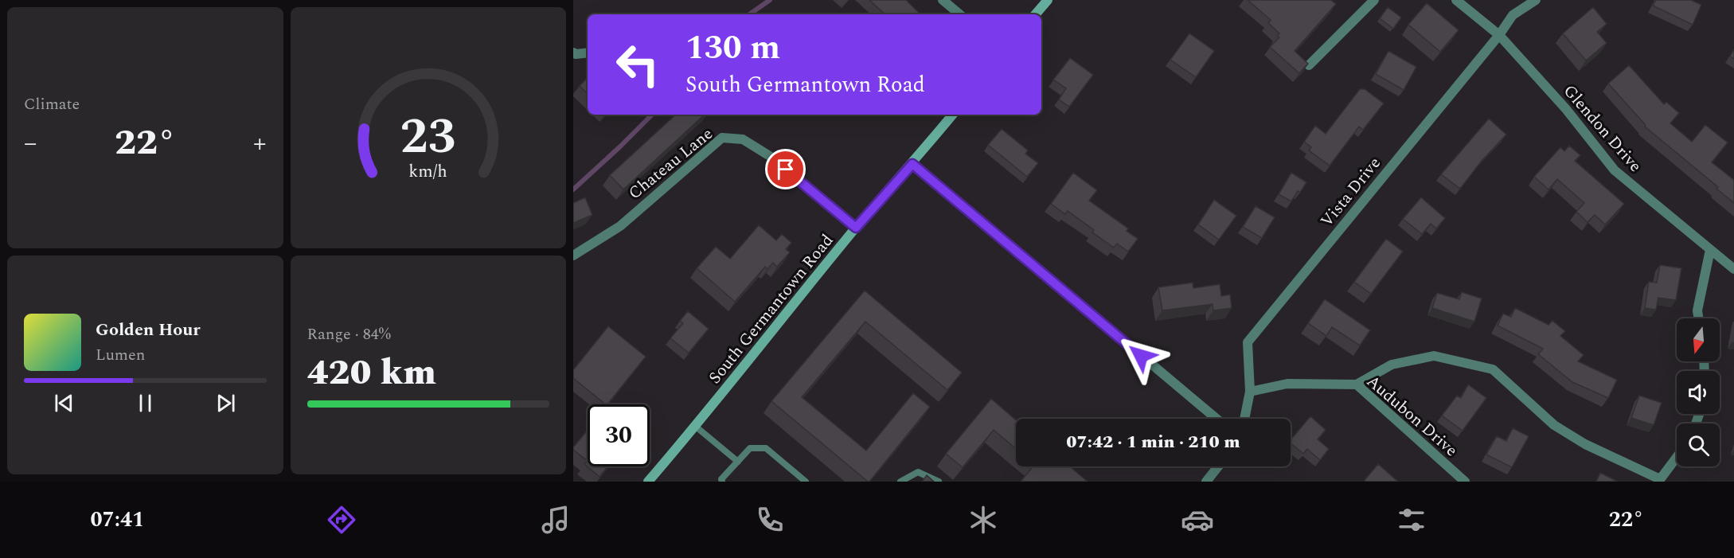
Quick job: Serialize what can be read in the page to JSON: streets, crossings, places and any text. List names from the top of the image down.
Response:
{
  "streets": {
    "main road": ["South Germantown Road"],
    "street": [
      "Glendon Drive",
      "Chateau Lane",
      "Vista Drive",
      "Audubon Drive"
    ]
  },
  "crossings": [
    ["Glendon Drive", "Vista Drive"],
    ["Chateau Lane", "South Germantown Road"],
    ["Vista Drive", "Audubon Drive"]
  ],
  "north": "bottom",
  "page": {
    "tile": [
      "Climate",
      ["Range · 84%", "420 km"]
    ],
    "turn": ["130 m", "South Germantown Road"],
    "heat": ["−", "22°", "+"],
    "song": ["Golden Hour", "Lumen"],
    "limit": "30",
    "trip": "07:42 · 1 min · 210 m",
    "tabs": ["07:41", "22°"],
    "gauge": ["23", "km/h"]
  }
}
